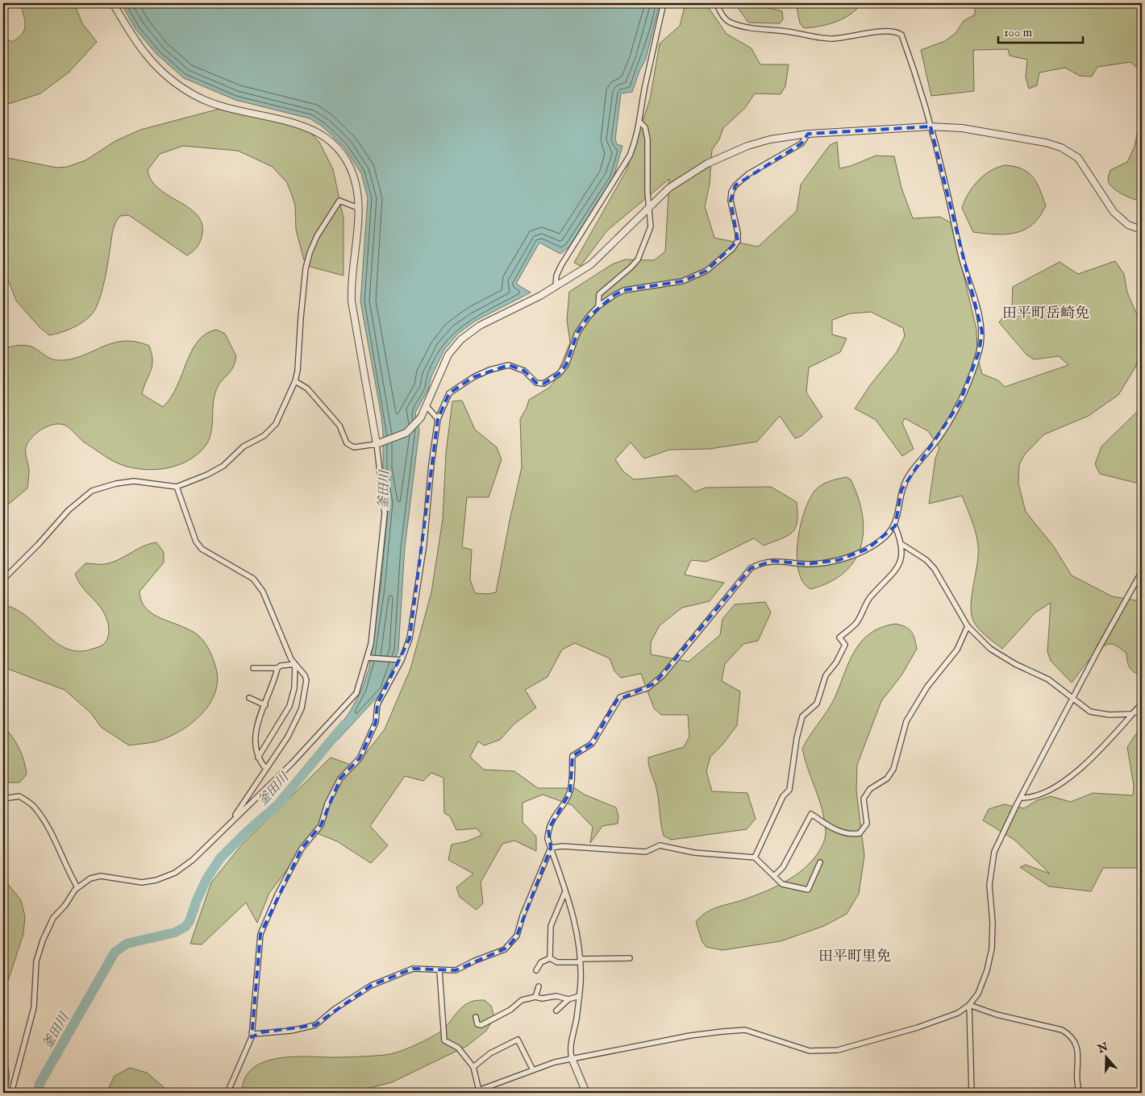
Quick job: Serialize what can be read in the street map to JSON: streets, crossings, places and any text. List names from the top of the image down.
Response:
{
  "districts": ["田平町岳崎免", "田平町里免"],
  "water": ["釜田川"],
  "scale_bar": "100 m",
  "north": "top"
}
